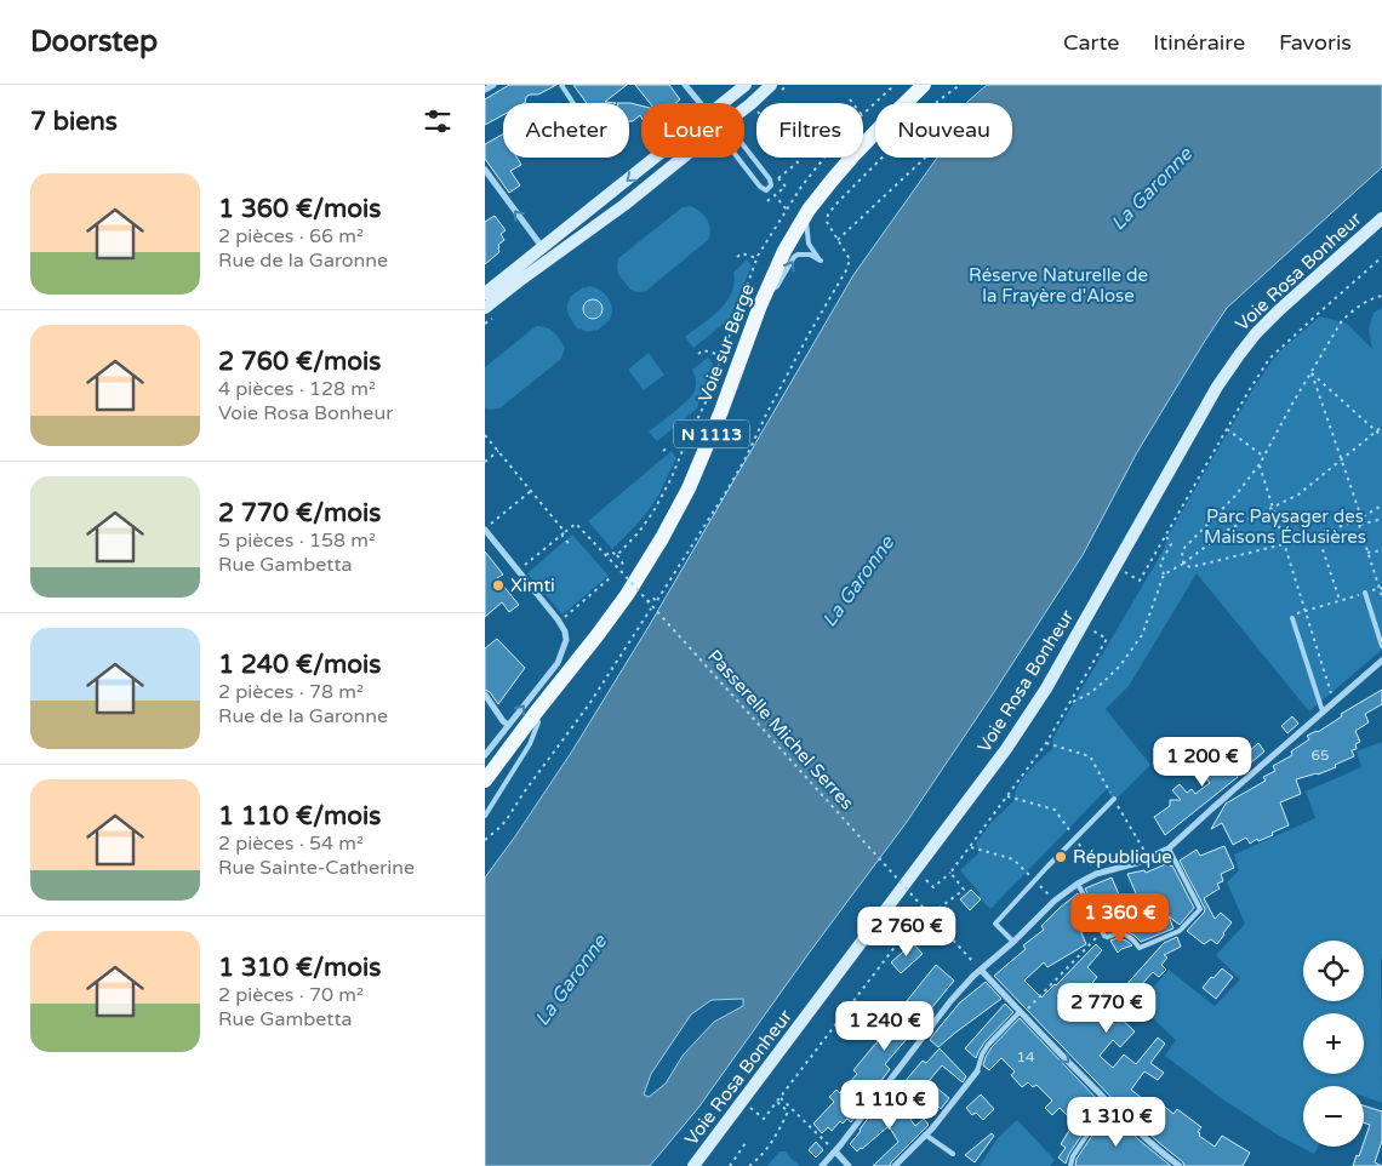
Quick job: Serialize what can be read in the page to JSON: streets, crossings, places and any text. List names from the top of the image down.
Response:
{
  "streets": {
    "main road": ["Voie sur Berge", "N 1113"],
    "street": ["Voie Rosa Bonheur"],
    "path": ["Passerelle Michel Serres"]
  },
  "water": ["La Garonne"],
  "parks": ["Réserve Naturelle de la Frayère d'Alose", "Parc Paysager des Maisons Éclusières"],
  "places": ["Ximti", "République"],
  "house_numbers": ["65", "14"],
  "page": {
    "header": "Doorstep",
    "nav": ["Carte", "Itinéraire", "Favoris"],
    "heading": "7 biens",
    "chip": [
      "Acheter",
      "Louer",
      "Filtres",
      "Nouveau"
    ],
    "list": [
      {
        "name": "1 360 €/mois",
        "note": "2 pièces · 66 m² · Rue de la Garonne"
      },
      {
        "name": "2 760 €/mois",
        "note": "4 pièces · 128 m² · Voie Rosa Bonheur"
      },
      {
        "name": "2 770 €/mois",
        "note": "5 pièces · 158 m² · Rue Gambetta"
      },
      {
        "name": "1 240 €/mois",
        "note": "2 pièces · 78 m² · Rue de la Garonne"
      },
      {
        "name": "1 110 €/mois",
        "note": "2 pièces · 54 m² · Rue Sainte-Catherine"
      },
      {
        "name": "1 310 €/mois",
        "note": "2 pièces · 70 m² · Rue Gambetta"
      }
    ],
    "price": [
      "1 200 €",
      "1 360 €",
      "2 760 €",
      "2 770 €",
      "1 240 €",
      "1 110 €",
      "1 310 €"
    ],
    "map_buttons": ["+", "−"]
  }
}
